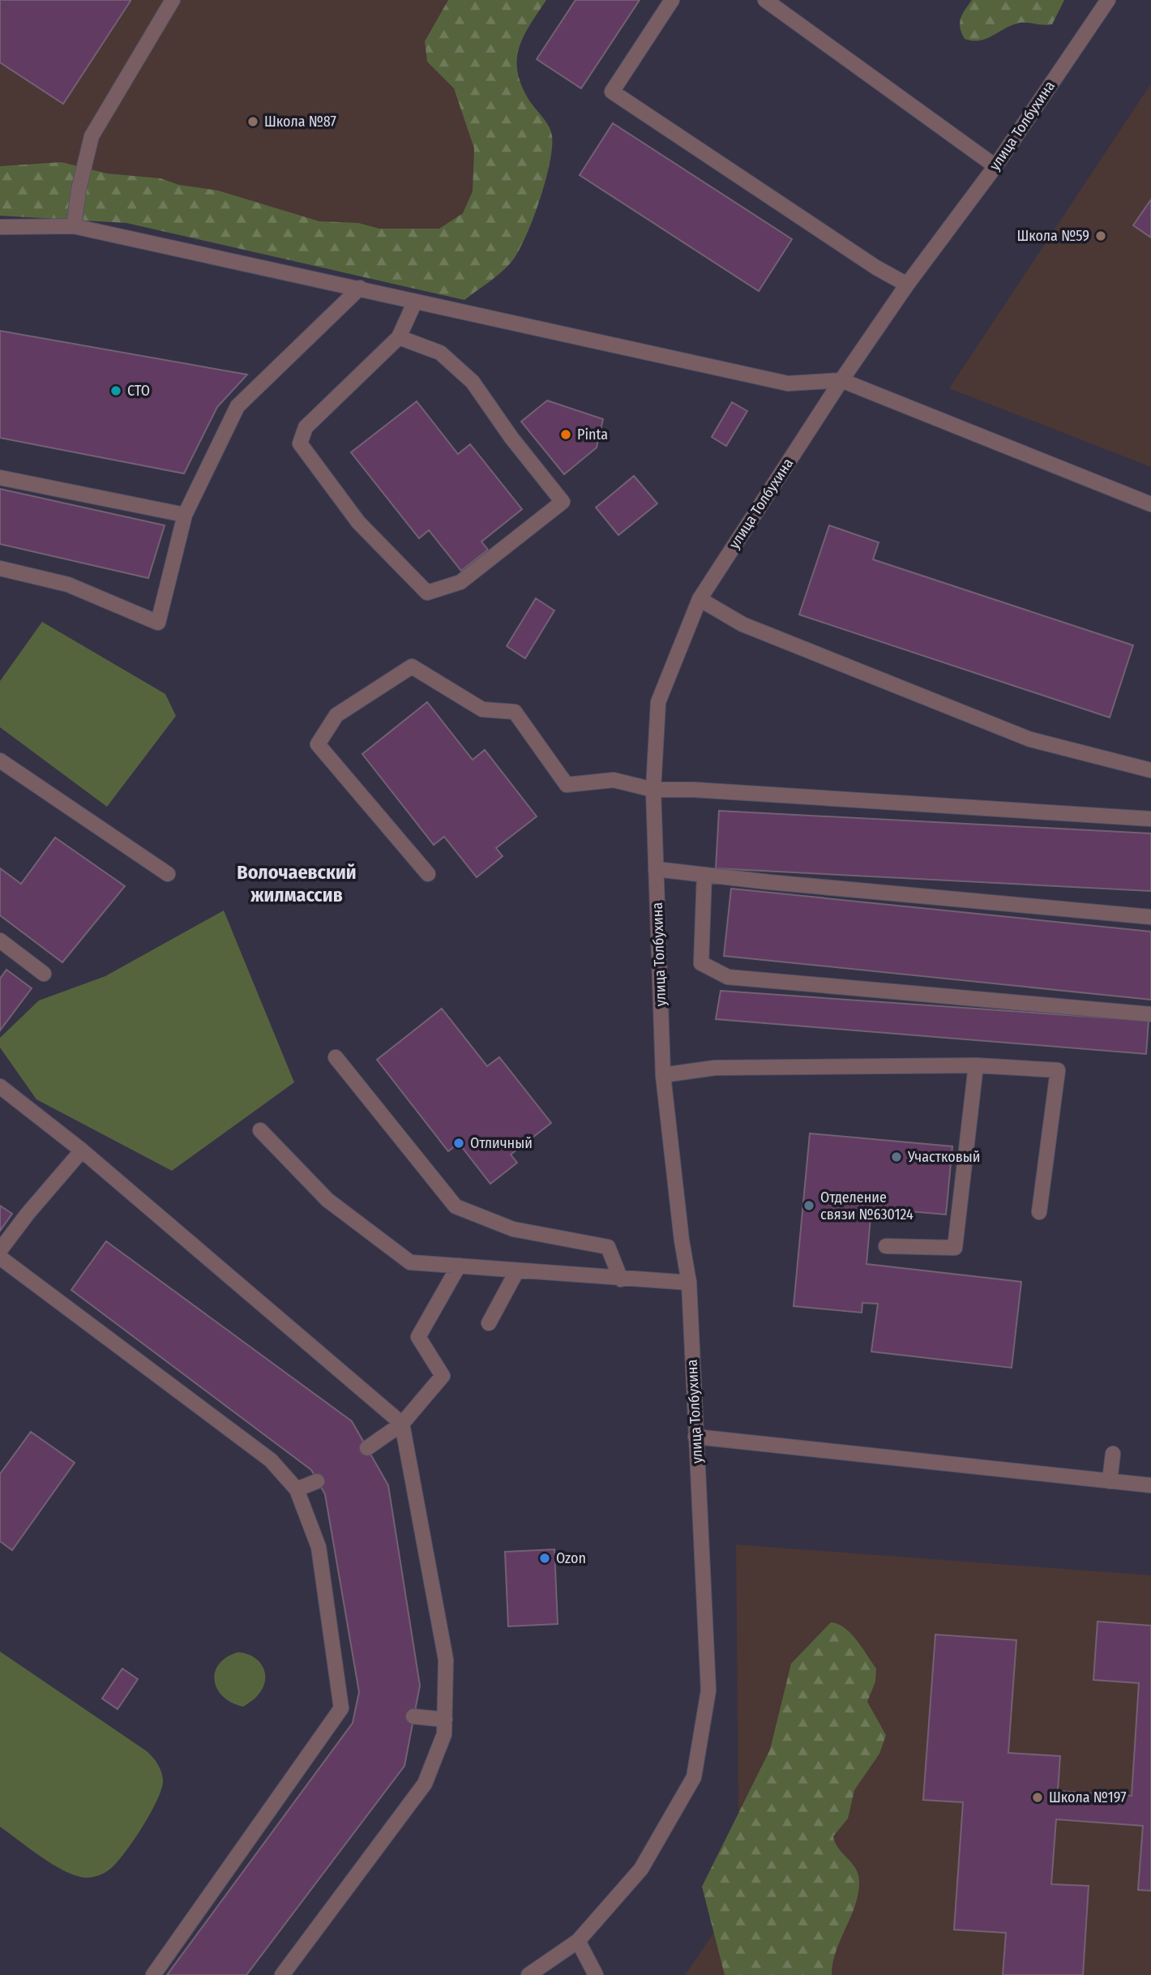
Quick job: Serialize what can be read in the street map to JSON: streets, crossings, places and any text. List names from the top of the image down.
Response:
{
  "streets": {
    "street": ["улица Толбухина"]
  },
  "districts": ["Волочаевский жилмассив"],
  "places": [
    "Школа №87",
    "Школа №59",
    "СТО",
    "Pinta",
    "Отличный",
    "Участковый",
    "Отделение связи №630124",
    "Ozon",
    "Школа №197"
  ]
}
